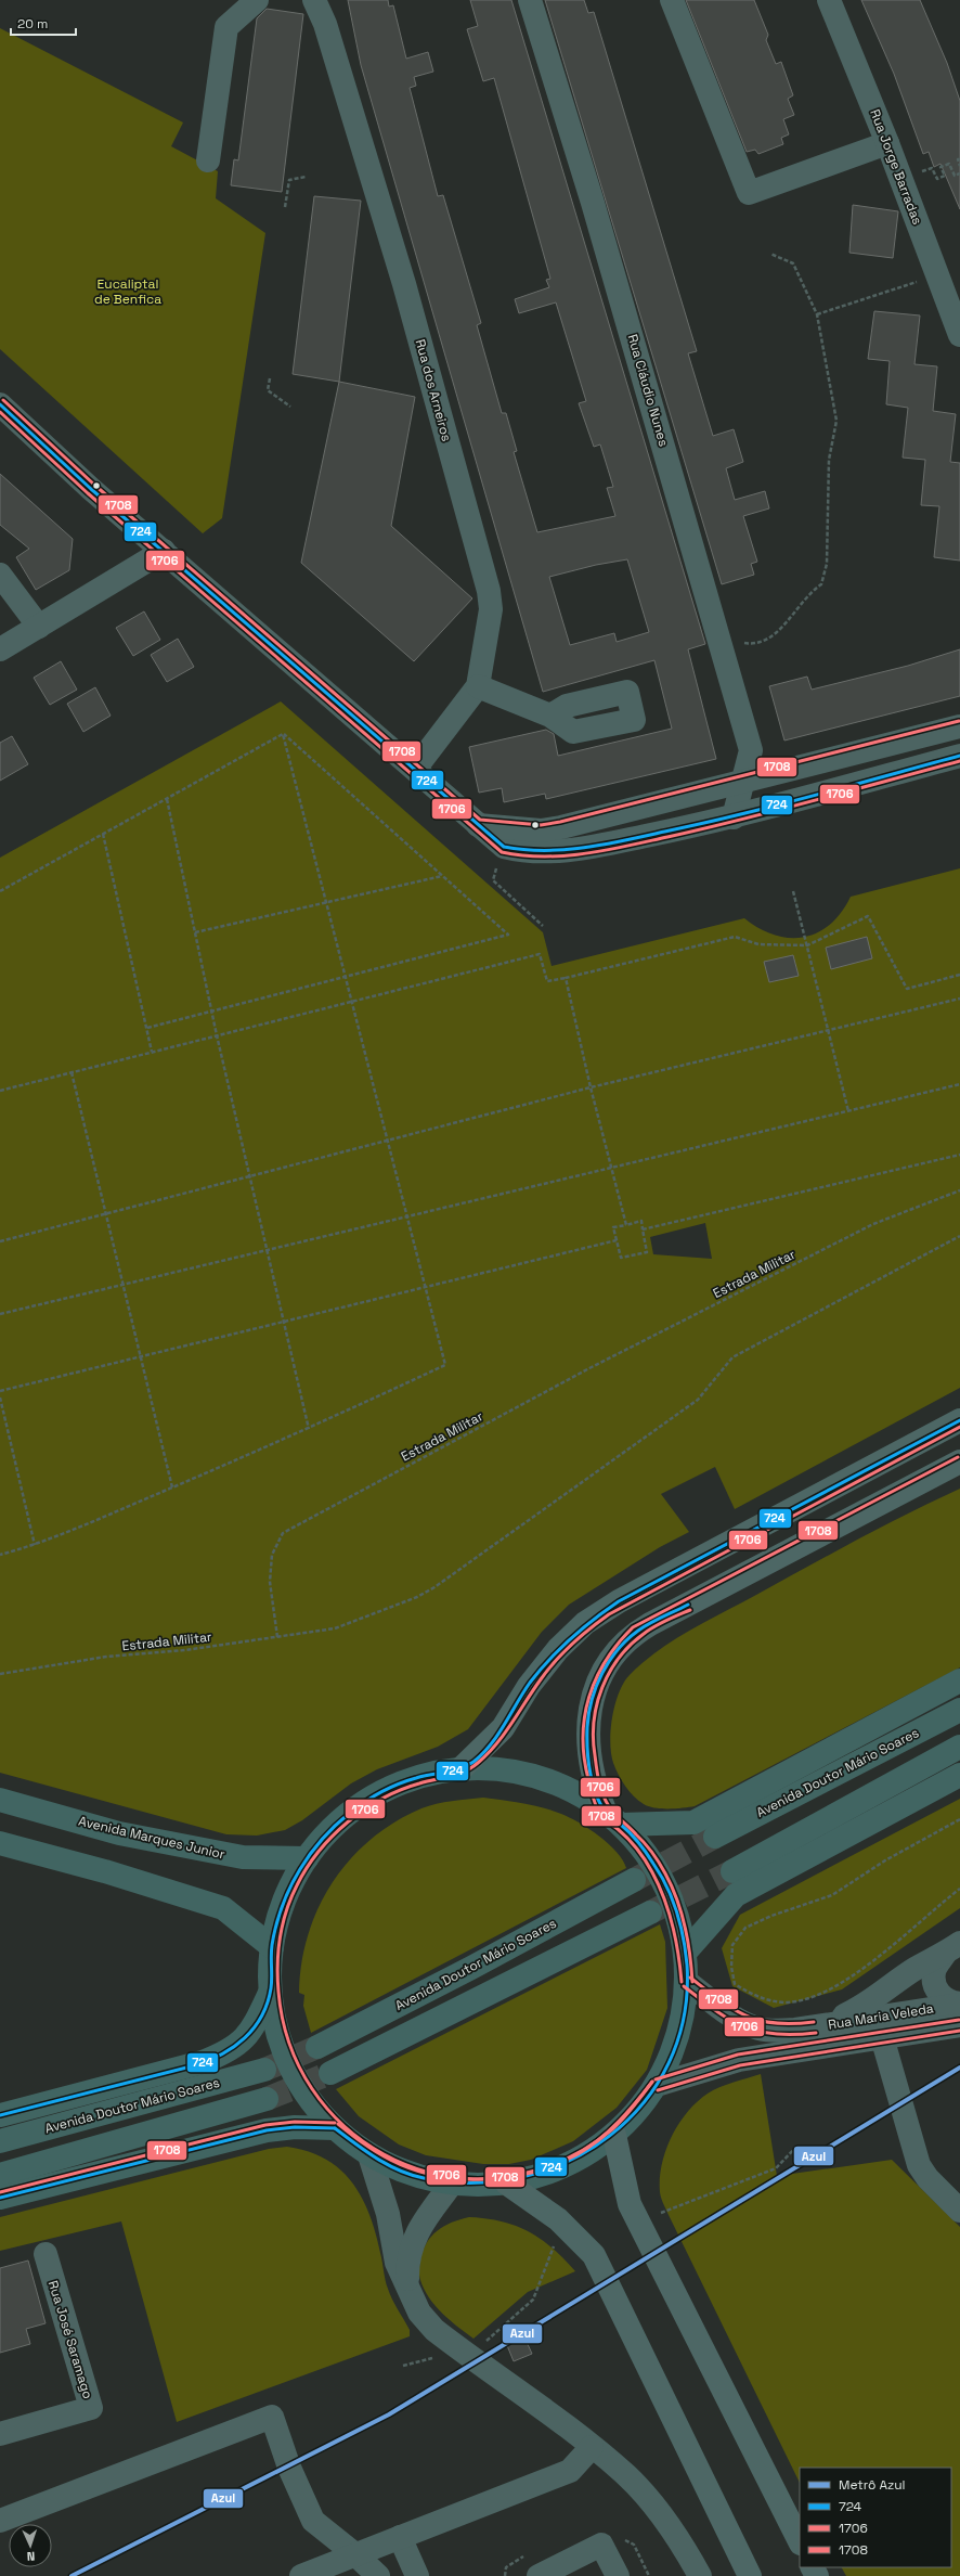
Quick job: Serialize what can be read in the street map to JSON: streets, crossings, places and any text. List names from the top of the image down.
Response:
{
  "streets": {
    "main road": ["Avenida Doutor Mário Soares", "Avenida Marques Junior"],
    "street": [
      "Rua Jorge Barradas",
      "Rua dos Arneiros",
      "Rua Cláudio Nunes",
      "Rua Maria Veleda",
      "Rua José Saramago"
    ],
    "path": ["Estrada Militar"]
  },
  "parks": ["Eucaliptal de Benfica"],
  "lines": [
    "transit line 1708",
    "transit line 724",
    "transit line 1706",
    "metro line Azul"
  ],
  "legend": [
    "Metrô Azul",
    "724",
    "1706",
    "1708"
  ],
  "scale_bar": "20 m",
  "north": "bottom"
}
